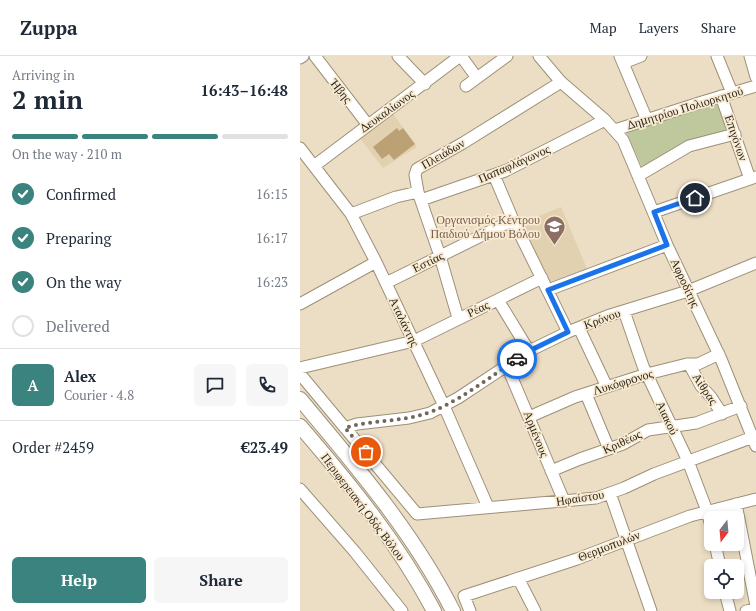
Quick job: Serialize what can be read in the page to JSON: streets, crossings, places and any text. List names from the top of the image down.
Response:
{
  "streets": {
    "main road": ["Περιφερειακή Οδός Βόλου"],
    "street": [
      "Ήβης",
      "Δημητρίου Πολιορκητού",
      "Δευκαλίωνος",
      "Επιγόνων",
      "Πλειάδων",
      "Παπαφλάγωνος",
      "Εστίας",
      "Αφροδίτης",
      "Ρέας",
      "Κρόνου",
      "Αταλάντης",
      "Λυκόφρoνος",
      "Αίθρας",
      "Αιακού",
      "Αρμένους",
      "Κριθέως",
      "Ηφαίστου",
      "Θερμοπυλών"
    ]
  },
  "crossings": [
    ["Ήβης", "Δευκαλίωνος"],
    ["Δημητρίου Πολιορκητού", "Επιγόνων"],
    ["Δημητρίου Πολιορκητού", "Αφροδίτης"],
    ["Δευκαλίωνος", "Αταλάντης"],
    ["Πλειάδων", "Παπαφλάγωνος"],
    ["Πλειάδων", "Εστίας"],
    ["Πλειάδων", "Αφροδίτης"],
    ["Πλειάδων", "Ρέας"],
    ["Παπαφλάγωνος", "Αφροδίτης"],
    ["Παπαφλάγωνος", "Αταλάντης"],
    ["Εστίας", "Αταλάντης"],
    ["Αφροδίτης", "Κρόνου"],
    ["Αφροδίτης", "Λυκόφρoνος"],
    ["Αφροδίτης", "Κριθέως"],
    ["Αφροδίτης", "Ηφαίστου"],
    ["Ρέας", "Αταλάντης"],
    ["Κρόνου", "Αταλάντης"],
    ["Κρόνου", "Αιακού"],
    ["Κρόνου", "Αρμένους"],
    ["Κρόνου", "Ηφαίστου"],
    ["Αταλάντης", "Ηφαίστου"],
    ["Λυκόφρoνος", "Αίθρας"],
    ["Λυκόφρoνος", "Αιακού"],
    ["Λυκόφρoνος", "Αρμένους"],
    ["Αίθρας", "Κριθέως"],
    ["Αιακού", "Κριθέως"],
    ["Αιακού", "Ηφαίστου"],
    ["Αιακού", "Θερμοπυλών"],
    ["Αρμένους", "Κριθέως"],
    ["Αρμένους", "Ηφαίστου"]
  ],
  "places": {
    "school or university": ["Οργανισμός Κέντρου Παιδιού Δήμου Βόλου"]
  },
  "north": "bottom",
  "page": {
    "header": "Zuppa",
    "nav": ["Map", "Layers", "Share"],
    "heading": ["2 min", "Arriving in", "16:43–16:48"],
    "panel": [
      "Alex",
      "Courier · 4.8",
      "Order #2459",
      "€23.49"
    ],
    "bar": "On the way · 210 m",
    "list": [
      ["Confirmed", "16:15"],
      ["Preparing", "16:17"],
      ["On the way", "16:23"],
      "Delivered"
    ],
    "round": "A",
    "buttons": ["Help", "Share"]
  }
}
